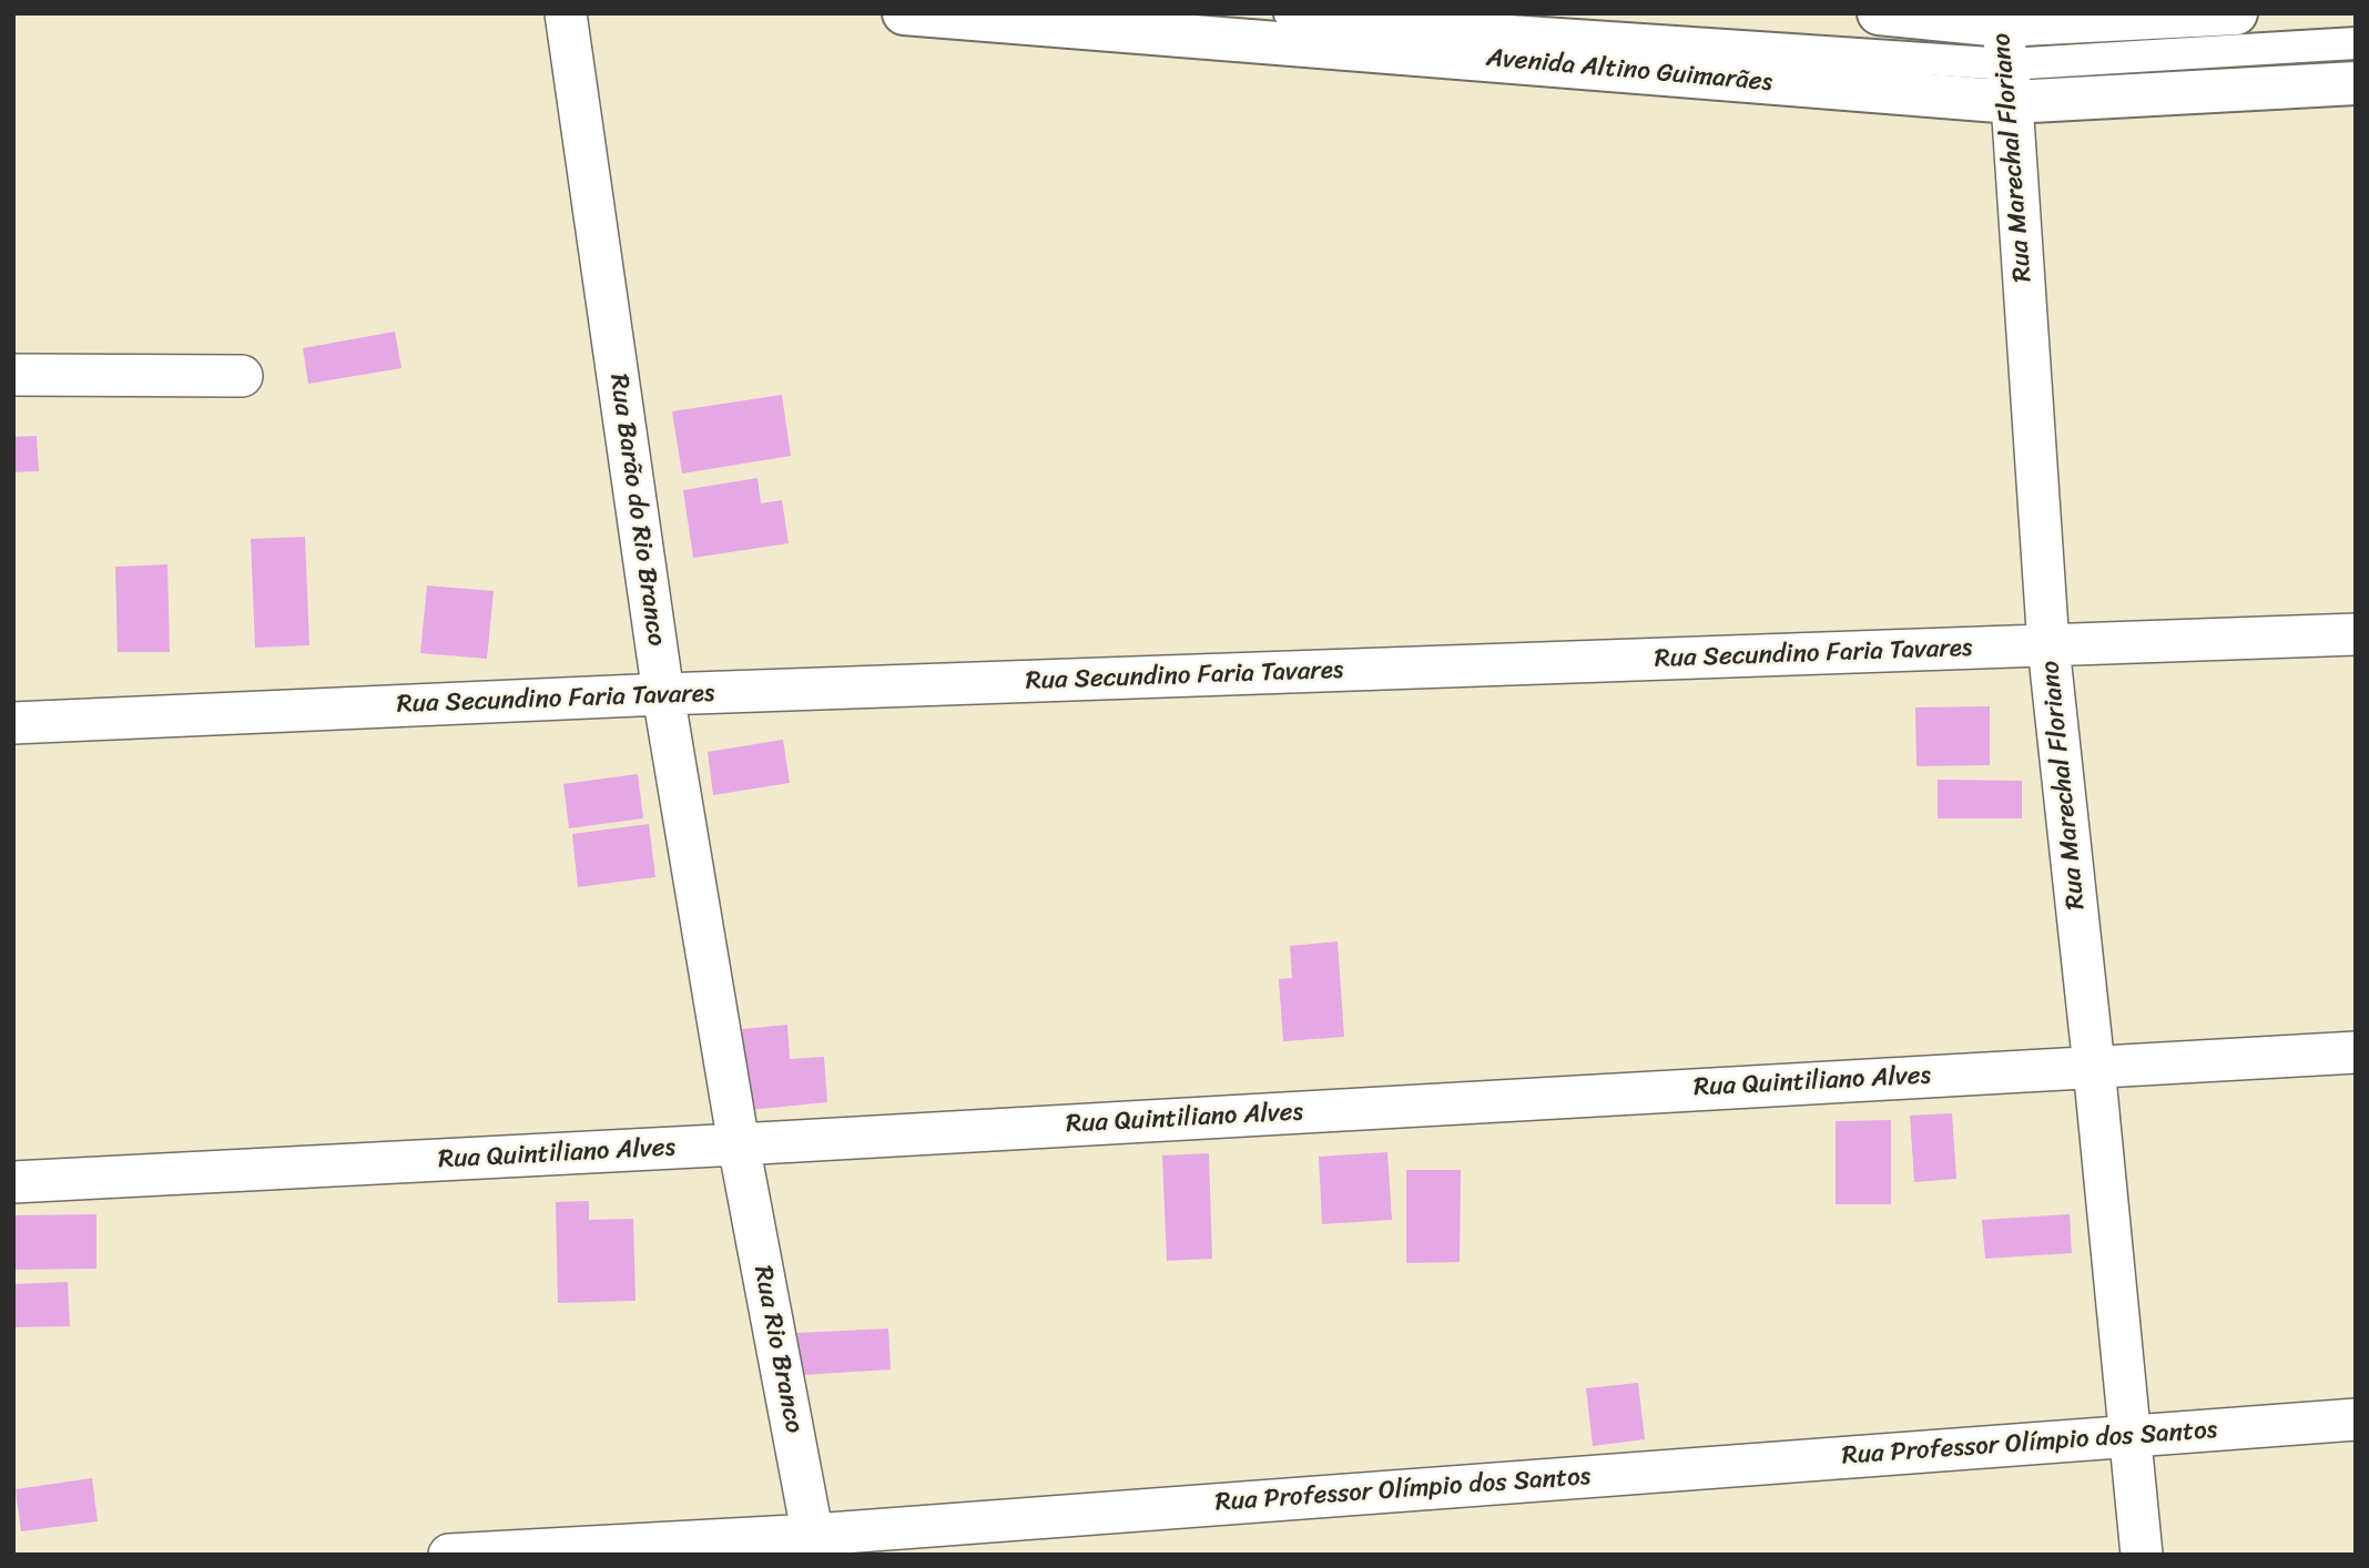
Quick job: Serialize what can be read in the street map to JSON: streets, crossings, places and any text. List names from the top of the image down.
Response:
{
  "streets": {
    "main road": ["Avenida Altino Guimarães"],
    "street": [
      "Rua Marechal Floriano",
      "Rua Barão do Rio Branco",
      "Rua Secundino Faria Tavares",
      "Rua Quintiliano Alves",
      "Rua Rio Branco",
      "Rua Professor Olímpio dos Santos"
    ]
  },
  "crossings": [
    ["Avenida Altino Guimarães", "Rua Marechal Floriano"],
    ["Rua Marechal Floriano", "Rua Secundino Faria Tavares"],
    ["Rua Marechal Floriano", "Rua Quintiliano Alves"],
    ["Rua Marechal Floriano", "Rua Professor Olímpio dos Santos"],
    ["Rua Barão do Rio Branco", "Rua Secundino Faria Tavares"],
    ["Rua Barão do Rio Branco", "Rua Quintiliano Alves"],
    ["Rua Barão do Rio Branco", "Rua Rio Branco"],
    ["Rua Quintiliano Alves", "Rua Rio Branco"],
    ["Rua Rio Branco", "Rua Professor Olímpio dos Santos"]
  ]
}
